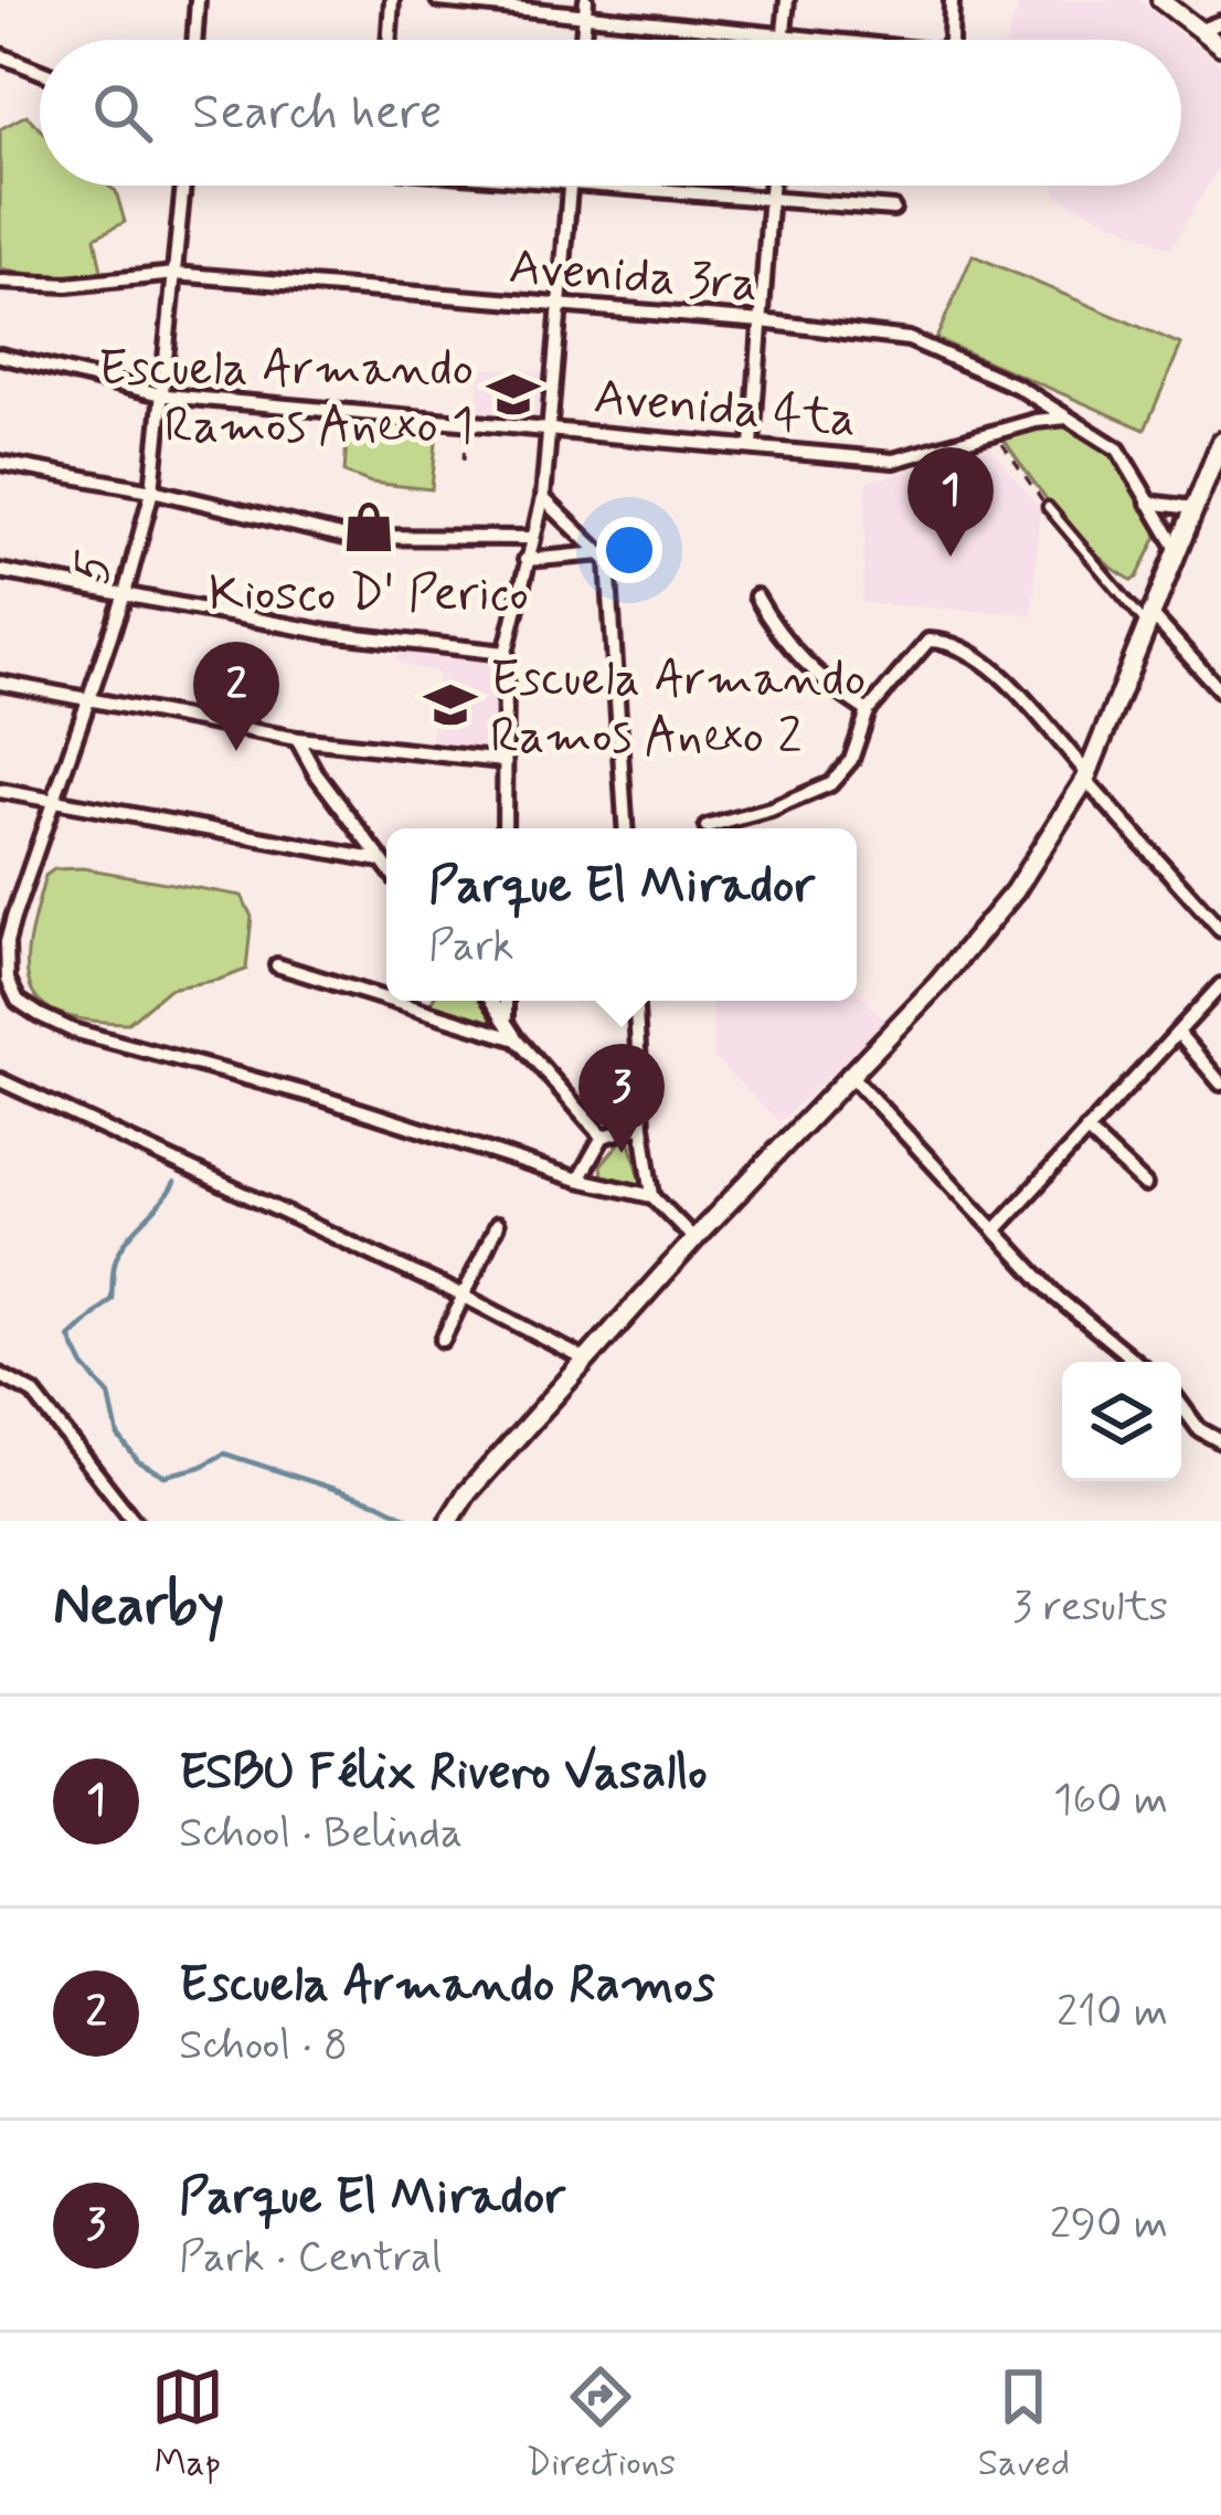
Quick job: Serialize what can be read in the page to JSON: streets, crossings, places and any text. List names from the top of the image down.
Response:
{
  "streets": {
    "street": ["Avenida 3ra", "Avenida 4ta", "5"]
  },
  "crossings": [
    ["Avenida 3ra", "Avenida 4ta"],
    ["Avenida 3ra", "5"],
    ["Avenida 4ta", "5"]
  ],
  "places": {
    "school or university": ["Escuela Armando Ramos Anexo 1", "Escuela Armando Ramos Anexo 2"],
    "shop": ["Kiosco D' Perico"]
  },
  "page": {
    "search": "Search here",
    "pins": ["1", "2", "3"],
    "popup": ["Parque El Mirador", "Park"],
    "heading": ["Nearby", "3 results"],
    "list": [
      {
        "mark": "1",
        "name": "ESBU Félix Rivero Vasallo",
        "note": "School · Belinda",
        "value": "160 m"
      },
      {
        "mark": "2",
        "name": "Escuela Armando Ramos",
        "note": "School · 8",
        "value": "210 m"
      },
      {
        "mark": "3",
        "name": "Parque El Mirador",
        "note": "Park · Central",
        "value": "290 m"
      }
    ],
    "nav": ["Map", "Directions", "Saved"]
  }
}
